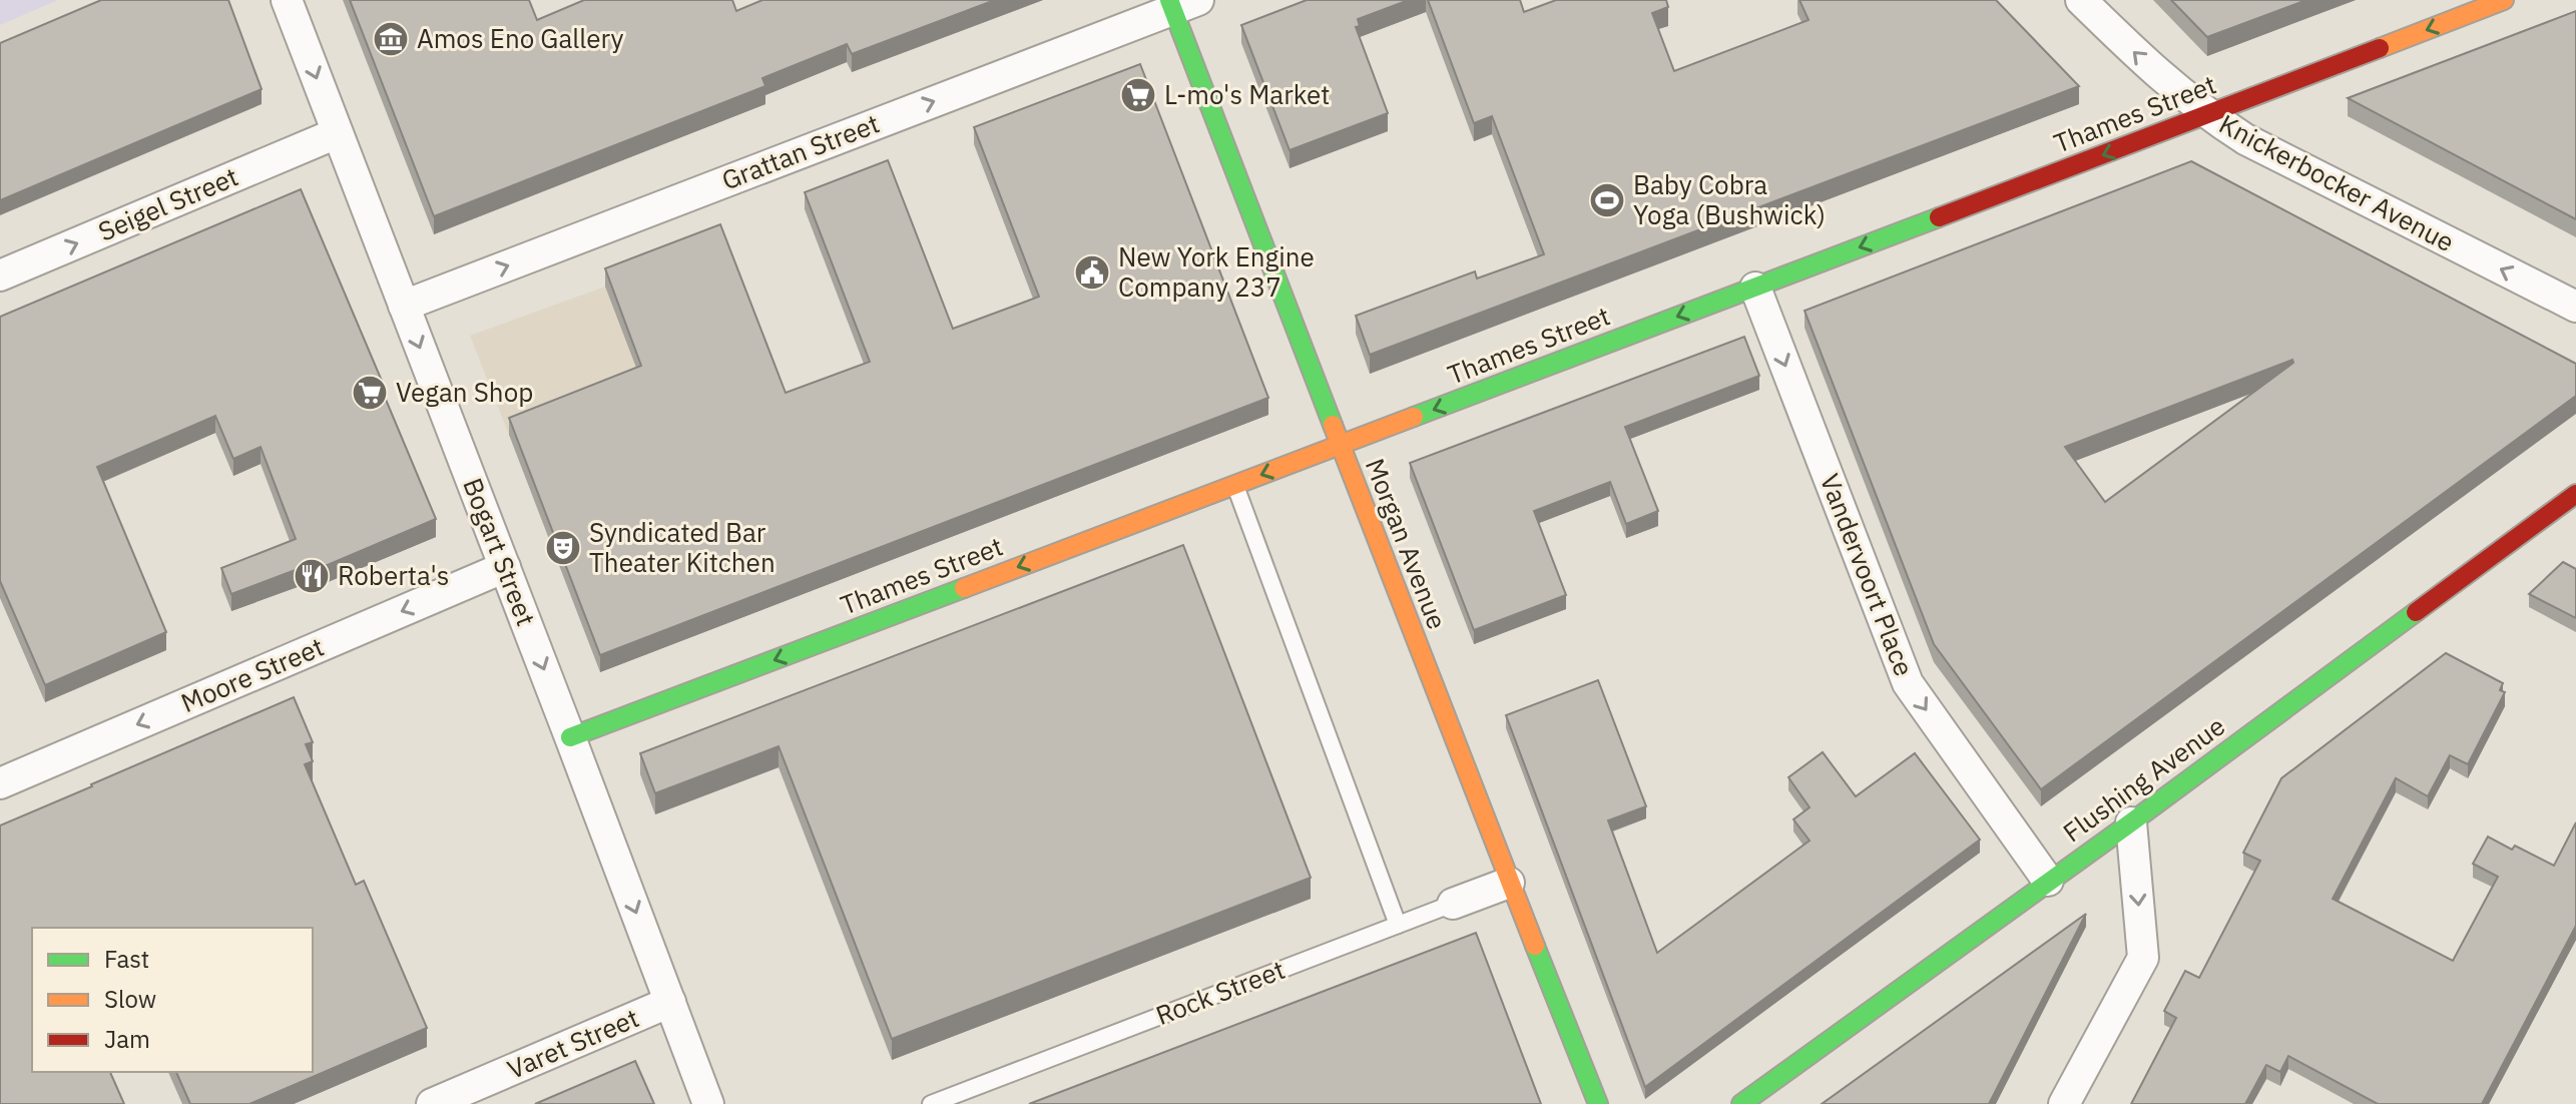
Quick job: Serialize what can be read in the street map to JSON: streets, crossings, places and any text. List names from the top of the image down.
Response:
{
  "streets": {
    "street": [
      "Thames Street",
      "Grattan Street",
      "Knickerbocker Avenue",
      "Seigel Street",
      "Morgan Avenue",
      "Bogart Street",
      "Vandervoort Place",
      "Moore Street",
      "Flushing Avenue",
      "Rock Street",
      "Varet Street"
    ]
  },
  "crossings": [
    ["Thames Street", "Knickerbocker Avenue"],
    ["Thames Street", "Morgan Avenue"],
    ["Thames Street", "Bogart Street"],
    ["Thames Street", "Vandervoort Place"],
    ["Grattan Street", "Morgan Avenue"],
    ["Grattan Street", "Bogart Street"],
    ["Seigel Street", "Bogart Street"],
    ["Morgan Avenue", "Rock Street"],
    ["Bogart Street", "Moore Street"],
    ["Bogart Street", "Varet Street"],
    ["Vandervoort Place", "Flushing Avenue"]
  ],
  "one_way": [
    "Thames Street",
    "Grattan Street",
    "Knickerbocker Avenue",
    "Seigel Street",
    "Bogart Street",
    "Vandervoort Place",
    "Moore Street"
  ],
  "places": {
    "museum": ["Amos Eno Gallery"],
    "supermarket": ["L-mo's Market", "Vegan Shop"],
    "sports": ["Baby Cobra Yoga (Bushwick)"],
    "public building": ["New York Engine Company 237"],
    "theatre": ["Syndicated Bar Theater Kitchen"],
    "restaurant": ["Roberta's"]
  },
  "legend": ["Fast", "Slow", "Jam"]
}
